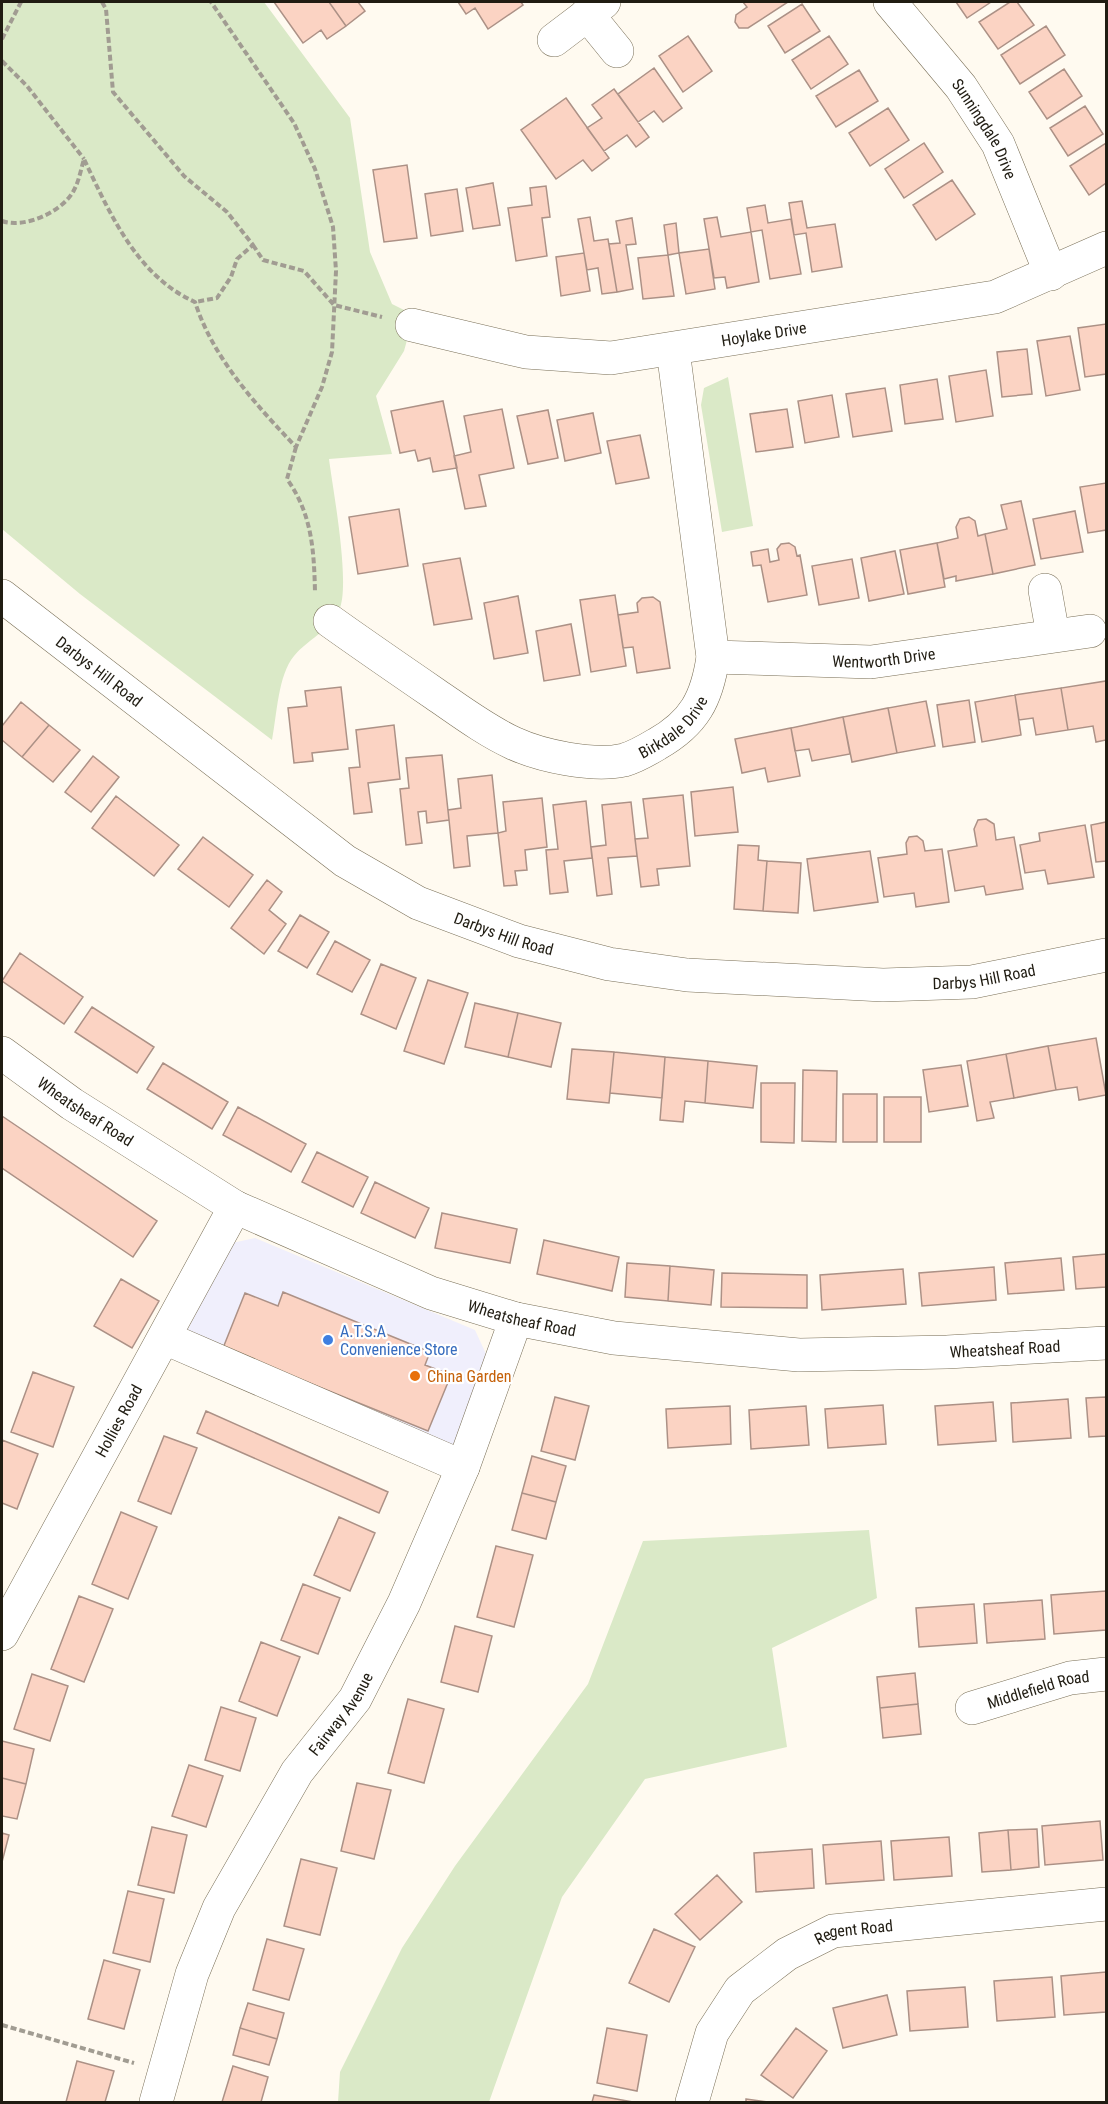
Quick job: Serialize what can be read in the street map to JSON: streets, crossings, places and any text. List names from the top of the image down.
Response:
{
  "streets": {
    "street": [
      "Sunningdale Drive",
      "Hoylake Drive",
      "Wentworth Drive",
      "Darbys Hill Road",
      "Birkdale Drive",
      "Wheatsheaf Road",
      "Hollies Road",
      "Middlefield Road",
      "Fairway Avenue",
      "Regent Road"
    ]
  },
  "crossings": [
    ["Sunningdale Drive", "Hoylake Drive"],
    ["Hoylake Drive", "Birkdale Drive"],
    ["Wentworth Drive", "Birkdale Drive"],
    ["Wheatsheaf Road", "Hollies Road"],
    ["Wheatsheaf Road", "Fairway Avenue"]
  ],
  "places": ["A.T.S.A Convenience Store", "China Garden"]
}
